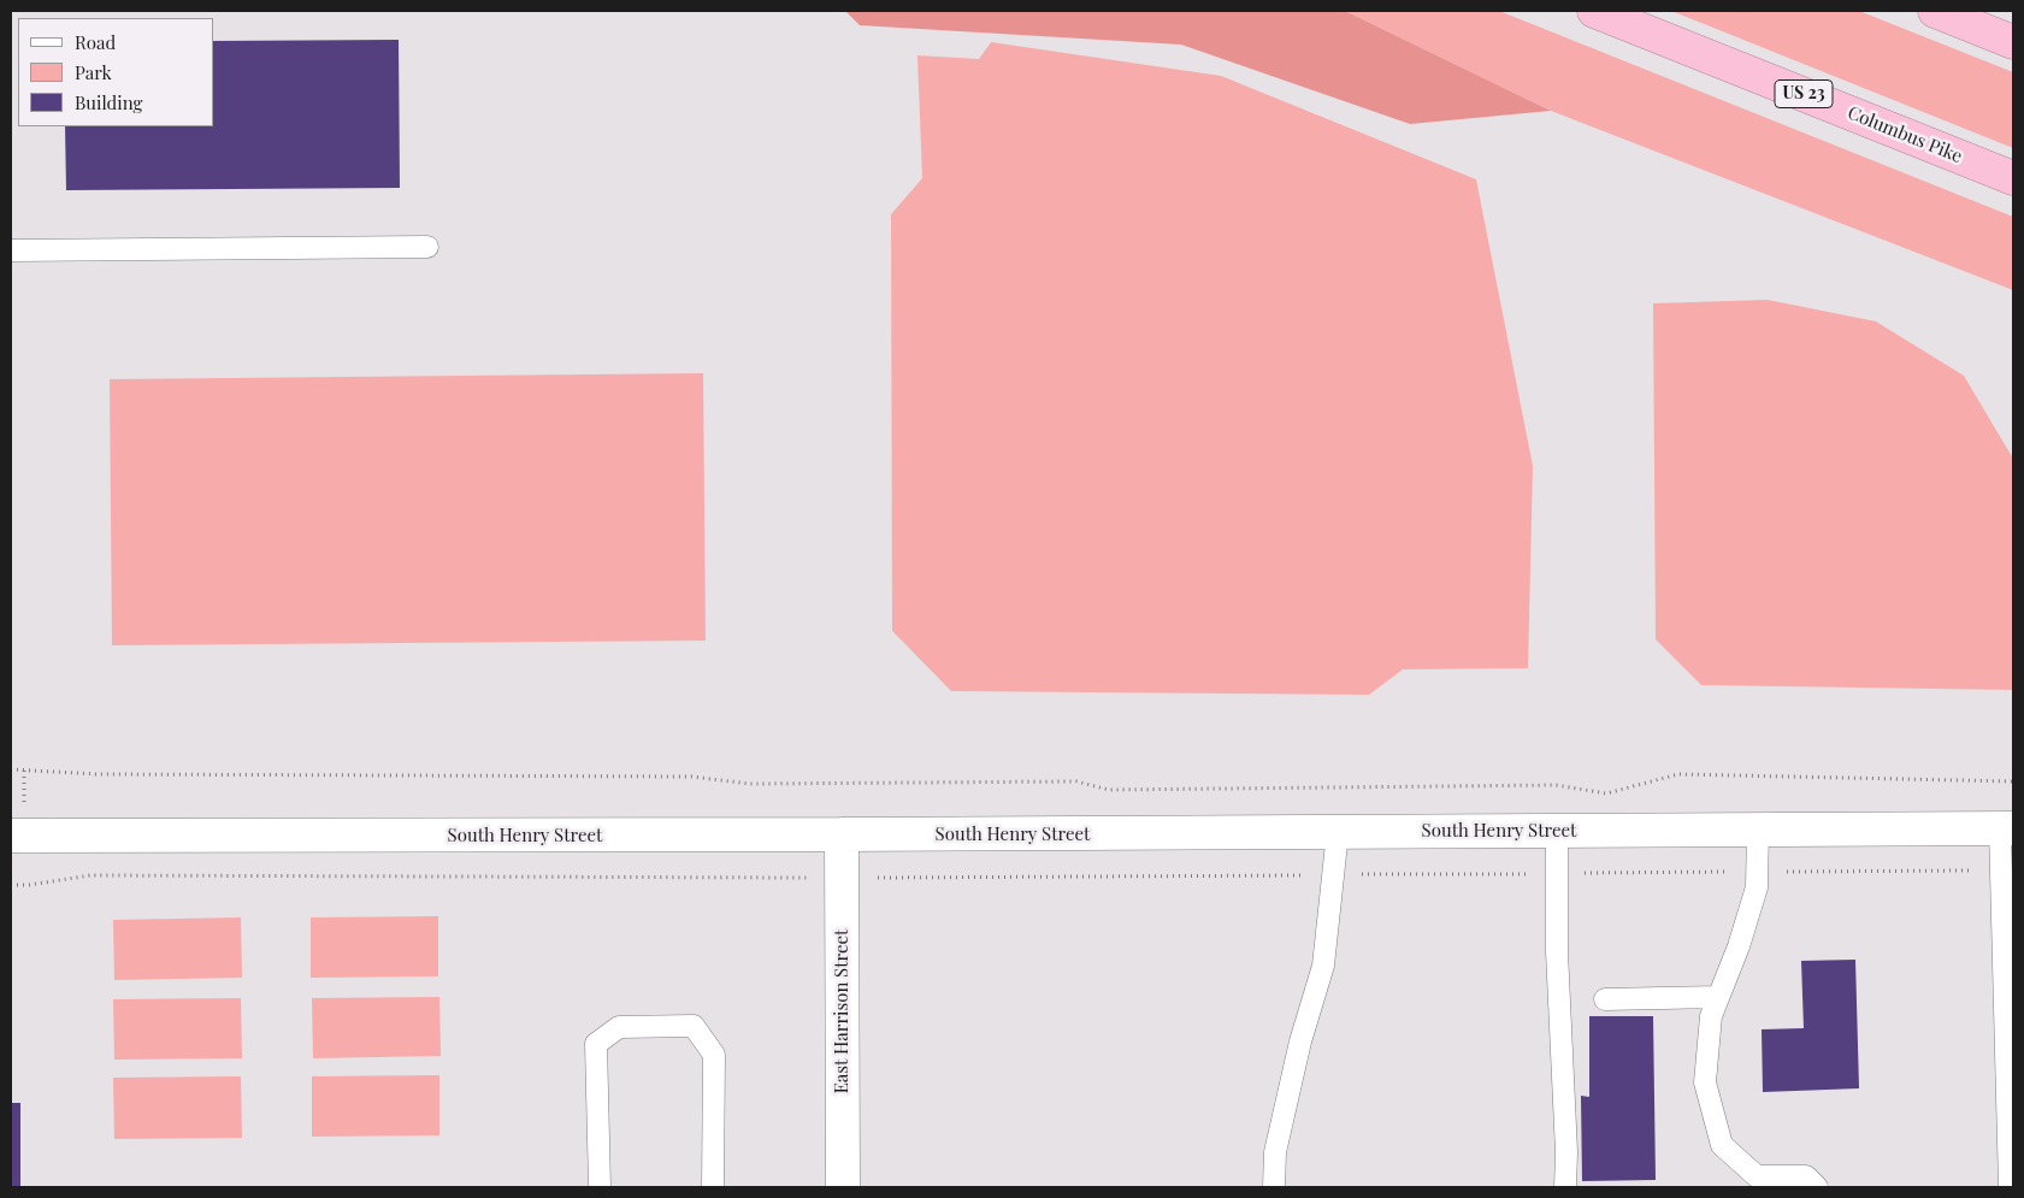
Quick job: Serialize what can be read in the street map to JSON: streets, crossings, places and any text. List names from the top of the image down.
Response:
{
  "streets": {
    "highway": ["US 23", "Columbus Pike"],
    "street": ["South Henry Street", "East Harrison Street"]
  },
  "crossings": [
    ["South Henry Street", "East Harrison Street"]
  ],
  "legend": ["Road", "Park", "Building"]
}
